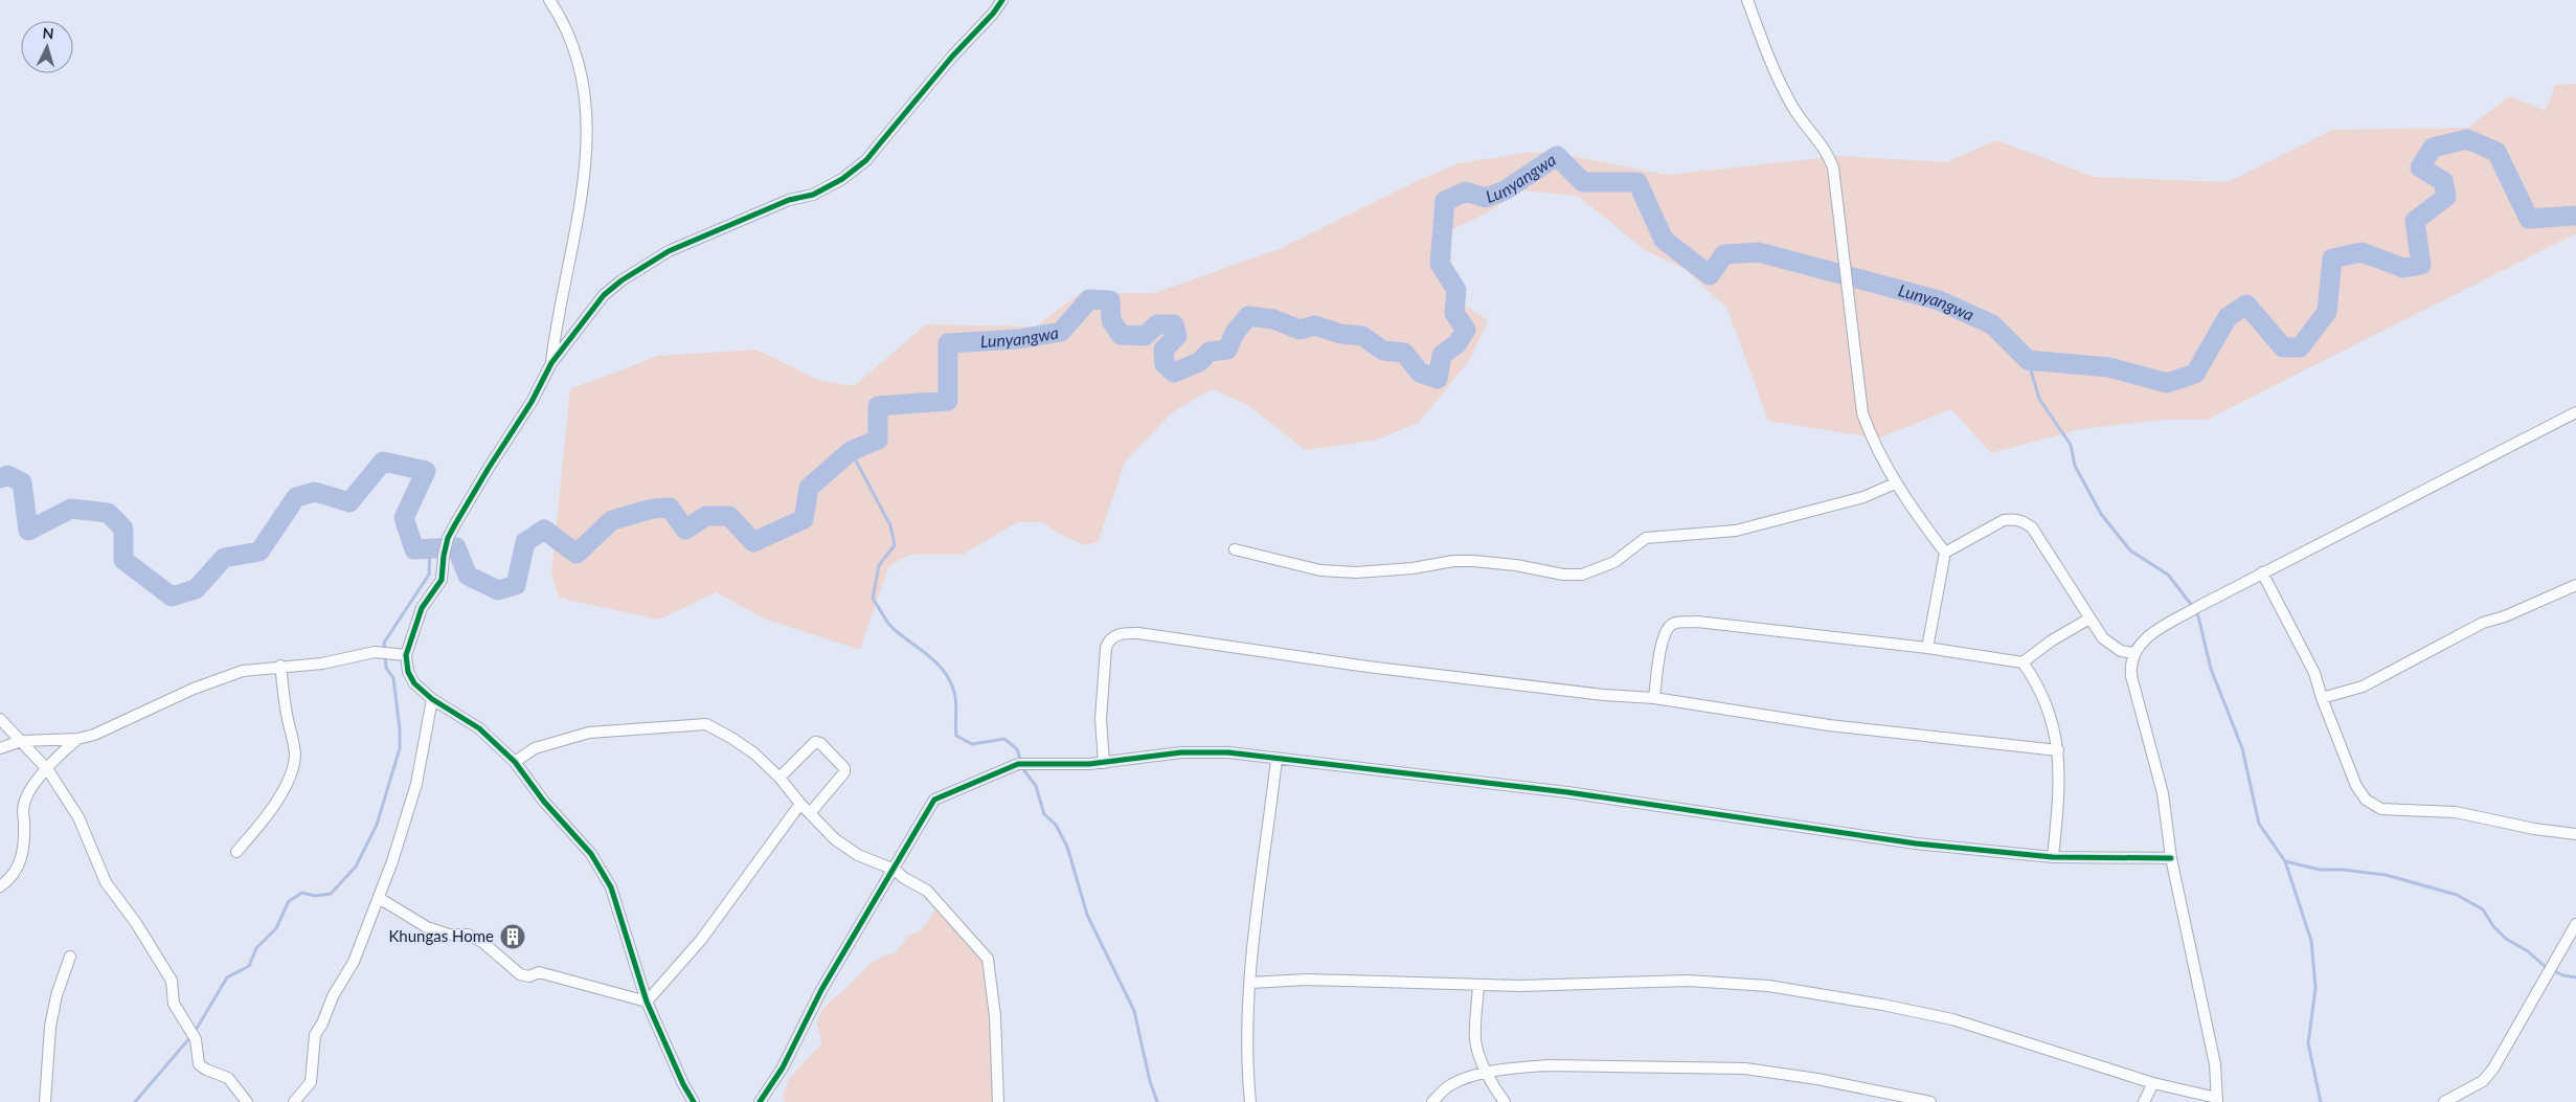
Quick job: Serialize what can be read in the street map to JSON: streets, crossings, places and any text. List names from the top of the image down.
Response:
{
  "water": ["Lunyangwa"],
  "places": {
    "building": ["Khungas Home"]
  },
  "north": "top"
}
